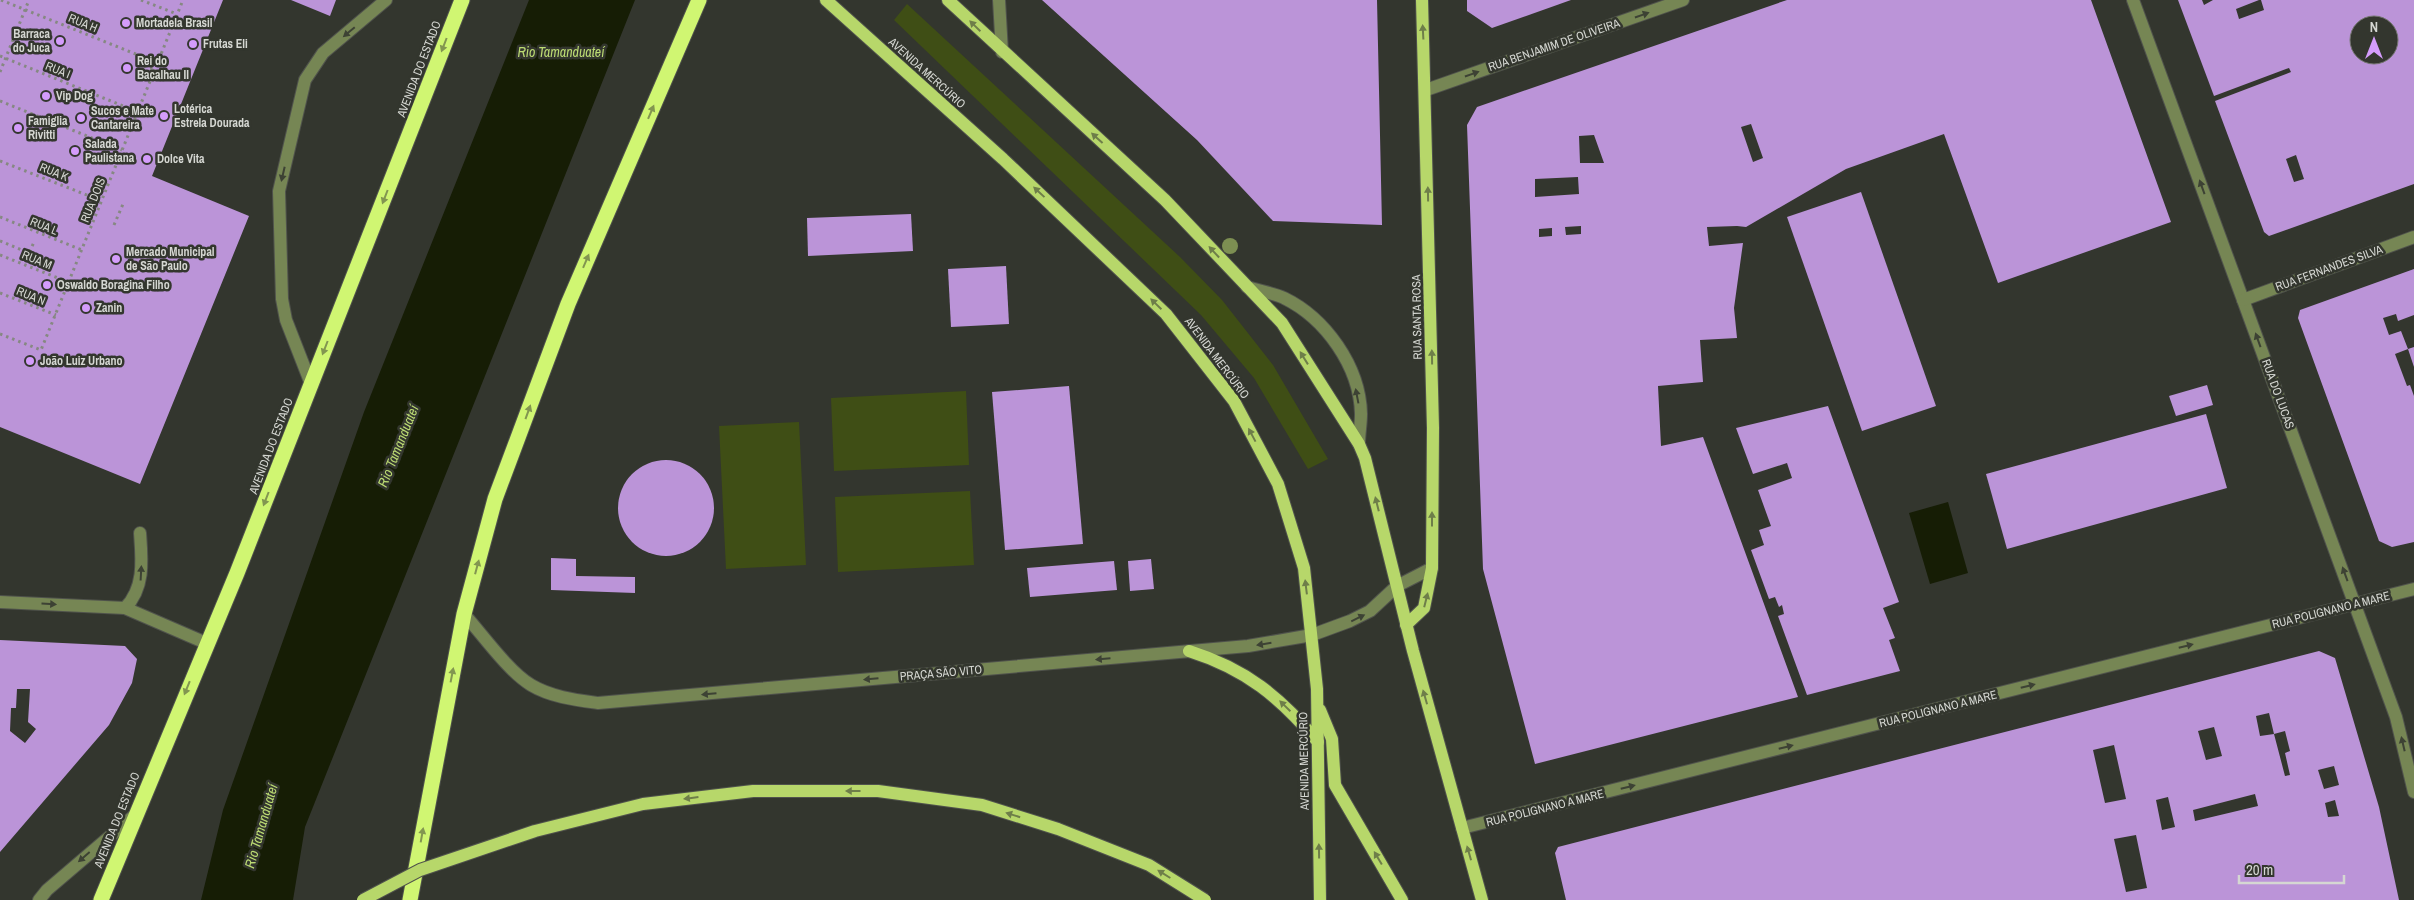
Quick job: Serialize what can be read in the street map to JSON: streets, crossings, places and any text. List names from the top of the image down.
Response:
{
  "streets": {
    "highway": ["AVENIDA DO ESTADO"],
    "main road": ["AVENIDA MERCÚRIO", "RUA SANTA ROSA"],
    "street": [
      "RUA BENJAMIM DE OLIVEIRA",
      "RUA FERNANDES SILVA",
      "RUA DO LUCAS",
      "RUA POLIGNANO A MARE",
      "PRAÇA SÃO VITO"
    ],
    "path": [
      "RUA H",
      "RUA I",
      "RUA K",
      "RUA DOIS",
      "RUA L",
      "RUA M",
      "RUA N"
    ]
  },
  "crossings": [
    ["RUA H", "RUA DOIS"],
    ["RUA BENJAMIM DE OLIVEIRA", "RUA SANTA ROSA"],
    ["RUA I", "RUA DOIS"],
    ["AVENIDA MERCÚRIO", "PRAÇA SÃO VITO"],
    ["RUA K", "RUA DOIS"],
    ["RUA DOIS", "RUA L"],
    ["RUA DOIS", "RUA M"],
    ["RUA DOIS", "RUA N"],
    ["RUA FERNANDES SILVA", "RUA DO LUCAS"],
    ["RUA SANTA ROSA", "PRAÇA SÃO VITO"],
    ["RUA DO LUCAS", "RUA POLIGNANO A MARE"]
  ],
  "one_way": [
    "RUA BENJAMIM DE OLIVEIRA",
    "AVENIDA DO ESTADO",
    "RUA SANTA ROSA",
    "RUA DO LUCAS",
    "RUA POLIGNANO A MARE"
  ],
  "water": ["Rio Tamanduateí"],
  "places": [
    "Mortadela Brasil",
    "Barraca do Juca",
    "Frutas Eli",
    "Rei do Bacalhau II",
    "Vip Dog",
    "Lotérica Estrela Dourada",
    "Sucos e Mate Cantareira",
    "Famiglia Rivitti",
    "Salada Paulistana",
    "Dolce Vita",
    "Mercado Municipal de São Paulo",
    "Oswaldo Boragina Filho",
    "Zanin",
    "João Luiz Urbano"
  ],
  "scale_bar": "20 m",
  "north": "top"
}
